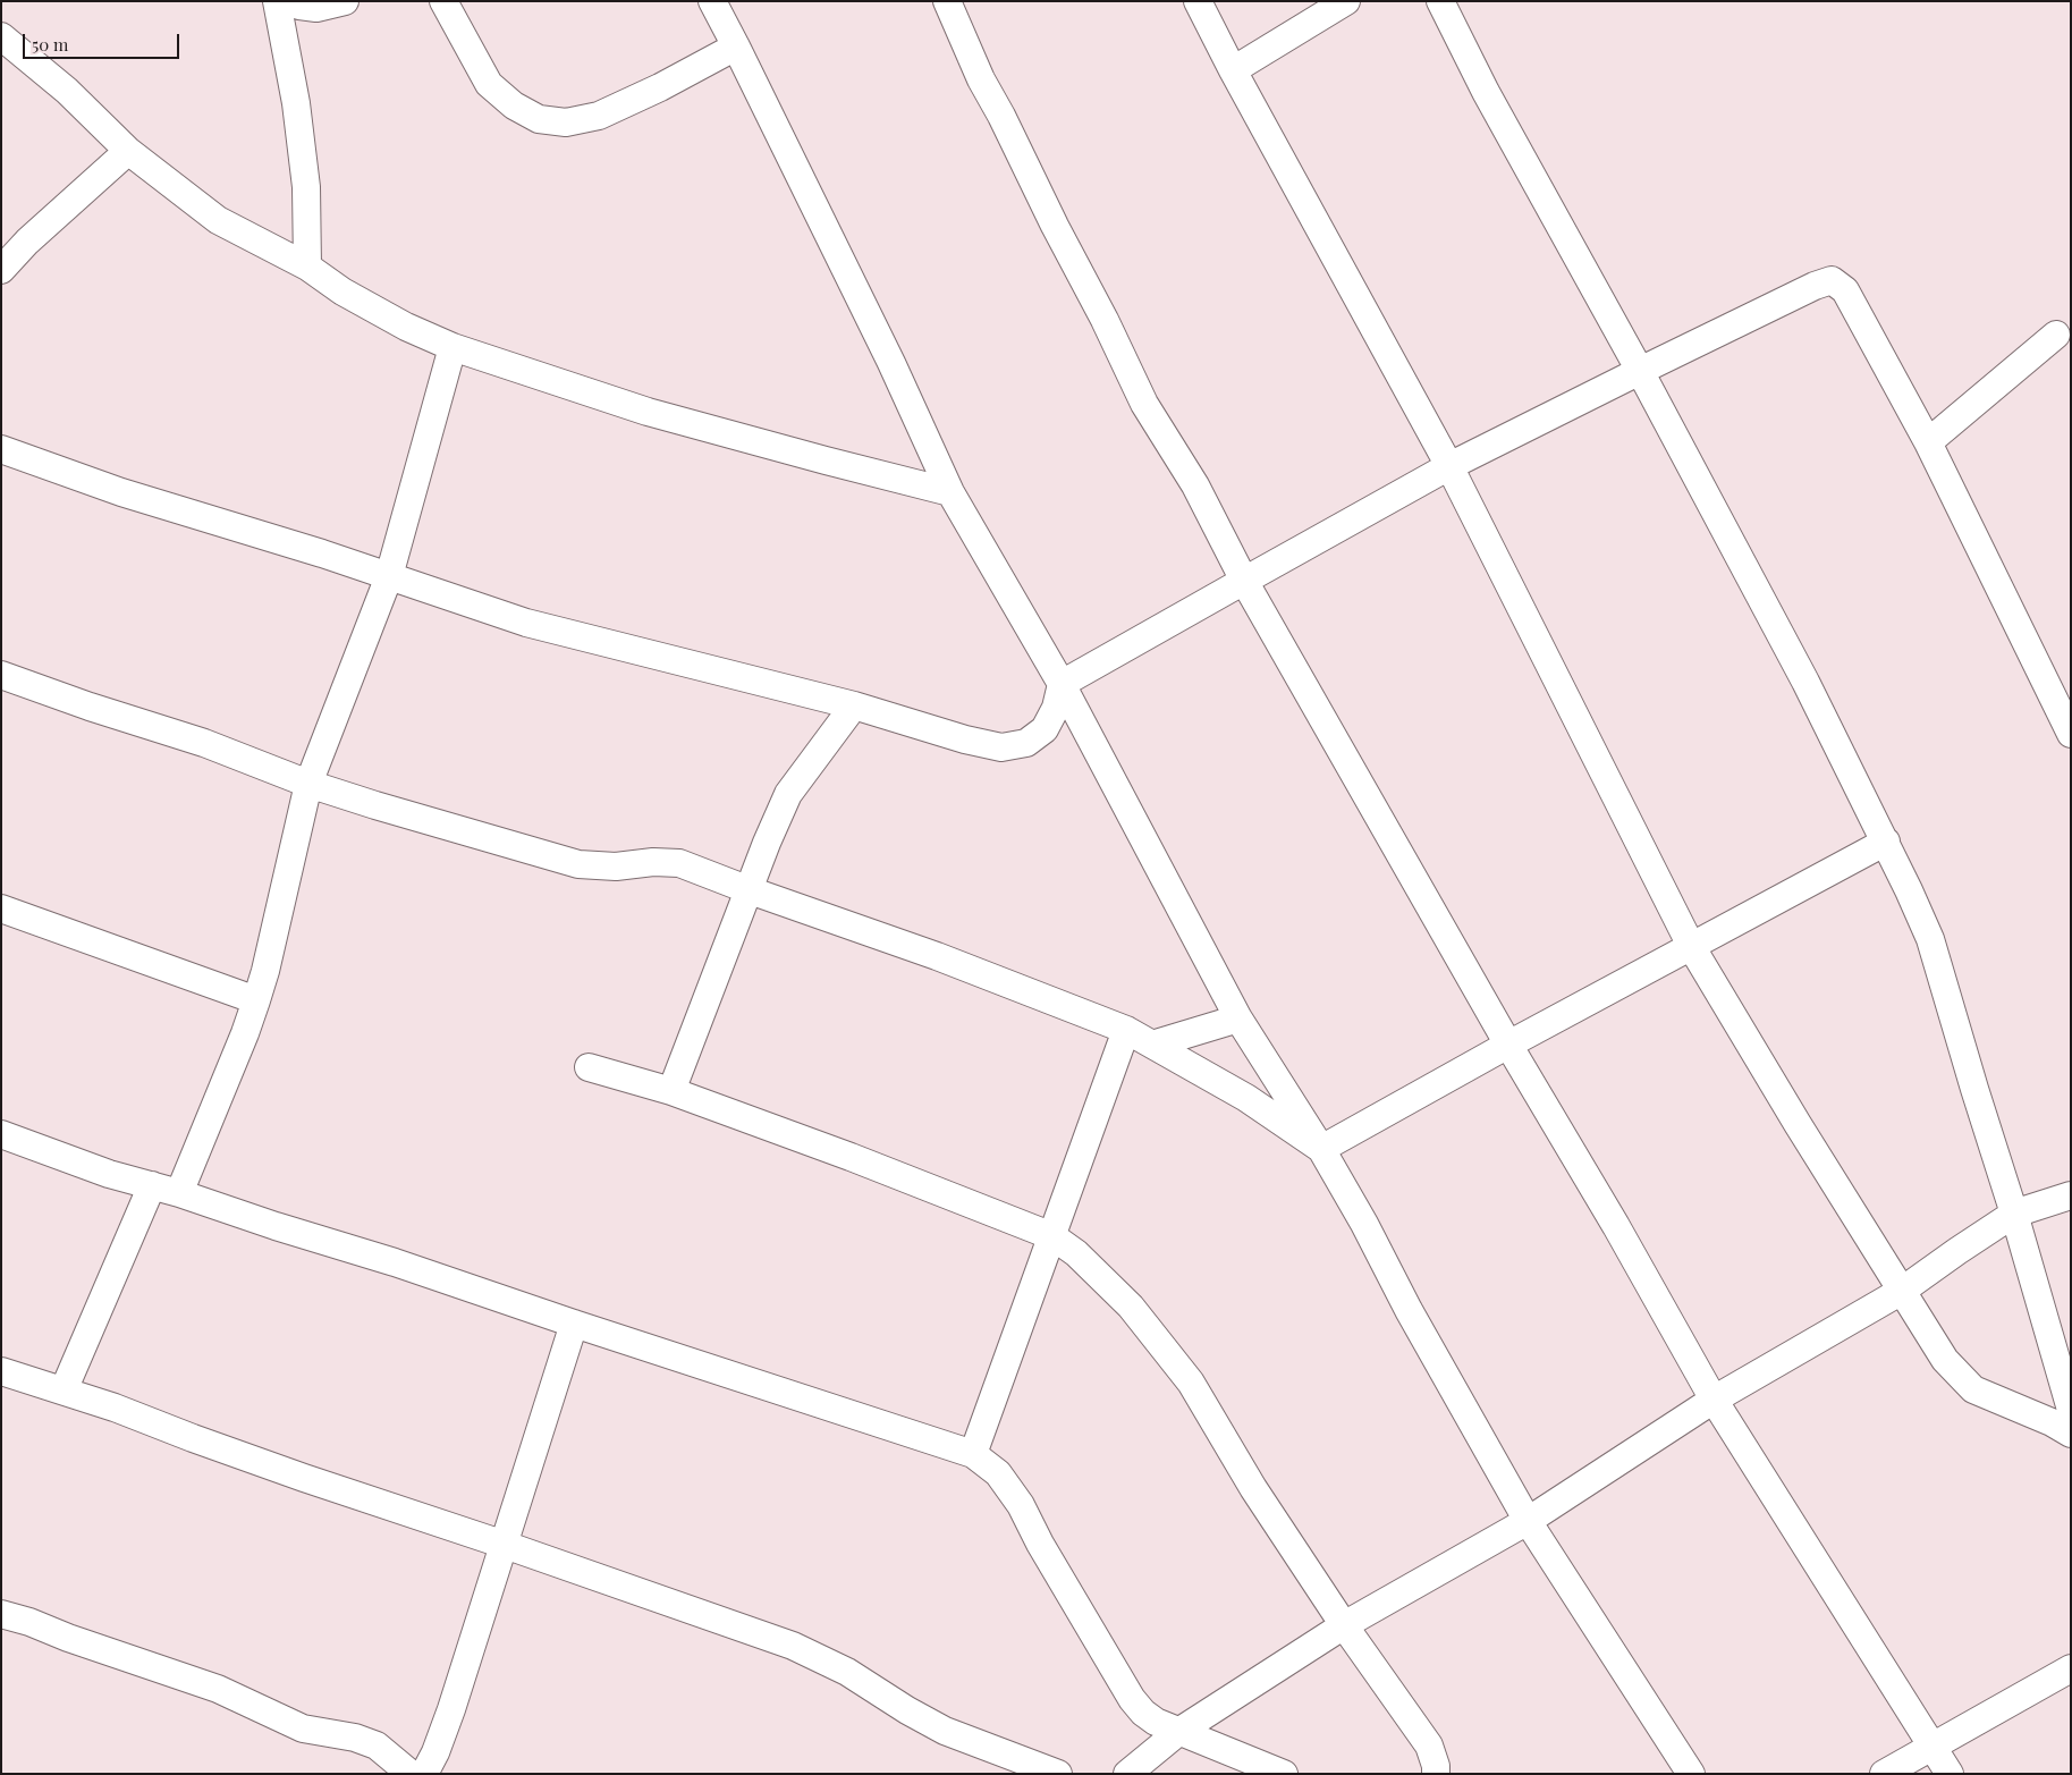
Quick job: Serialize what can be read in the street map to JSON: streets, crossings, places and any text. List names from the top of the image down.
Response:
{
  "scale_bar": "50 m"
}
